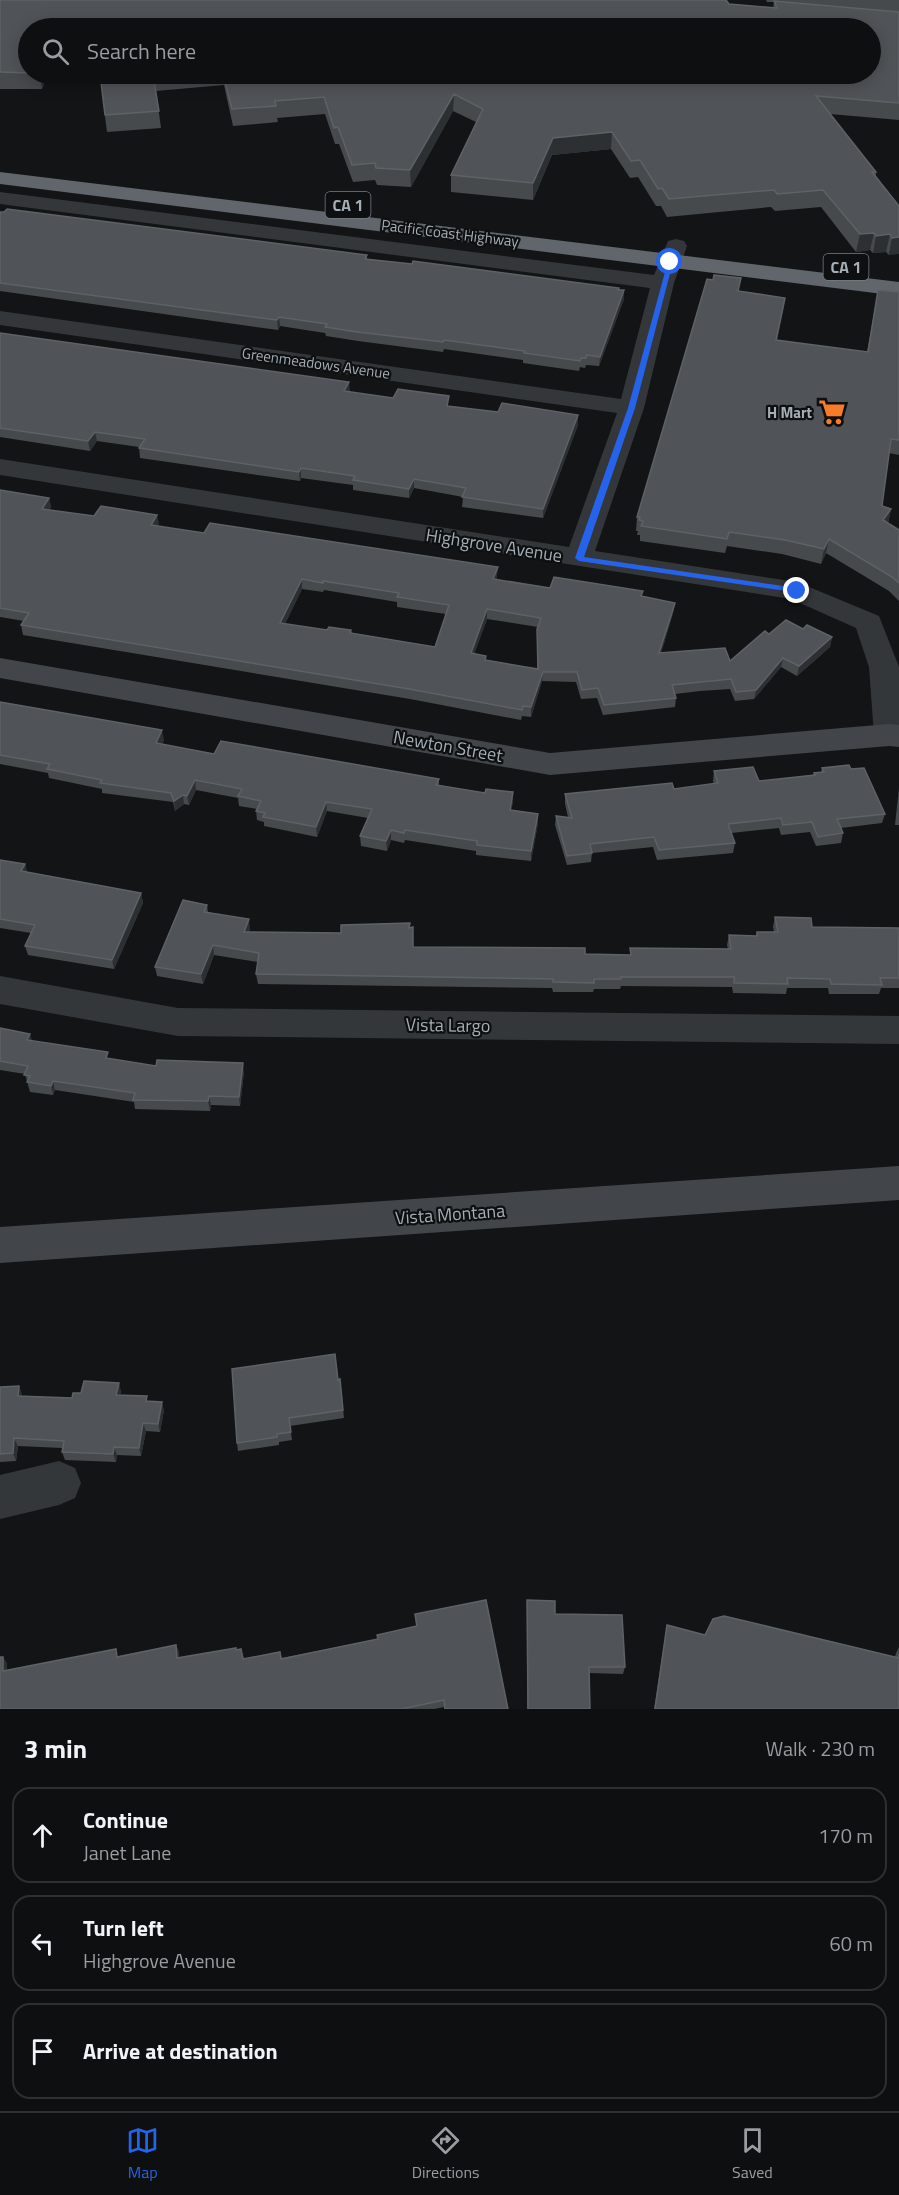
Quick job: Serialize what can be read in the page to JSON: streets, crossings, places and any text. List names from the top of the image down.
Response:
{
  "streets": {
    "highway": ["CA 1", "Pacific Coast Highway"],
    "street": [
      "Greenmeadows Avenue",
      "Highgrove Avenue",
      "Newton Street",
      "Vista Largo",
      "Vista Montana"
    ]
  },
  "crossings": [
    ["Highgrove Avenue", "Newton Street"]
  ],
  "places": {
    "supermarket": ["H Mart"]
  },
  "page": {
    "search": "Search here",
    "heading": ["3 min", "Walk · 230 m"],
    "list": [
      ["Continue", "Janet Lane", "170 m"],
      ["Turn left", "Highgrove Avenue", "60 m"],
      "Arrive at destination"
    ],
    "nav": ["Map", "Directions", "Saved"]
  }
}
